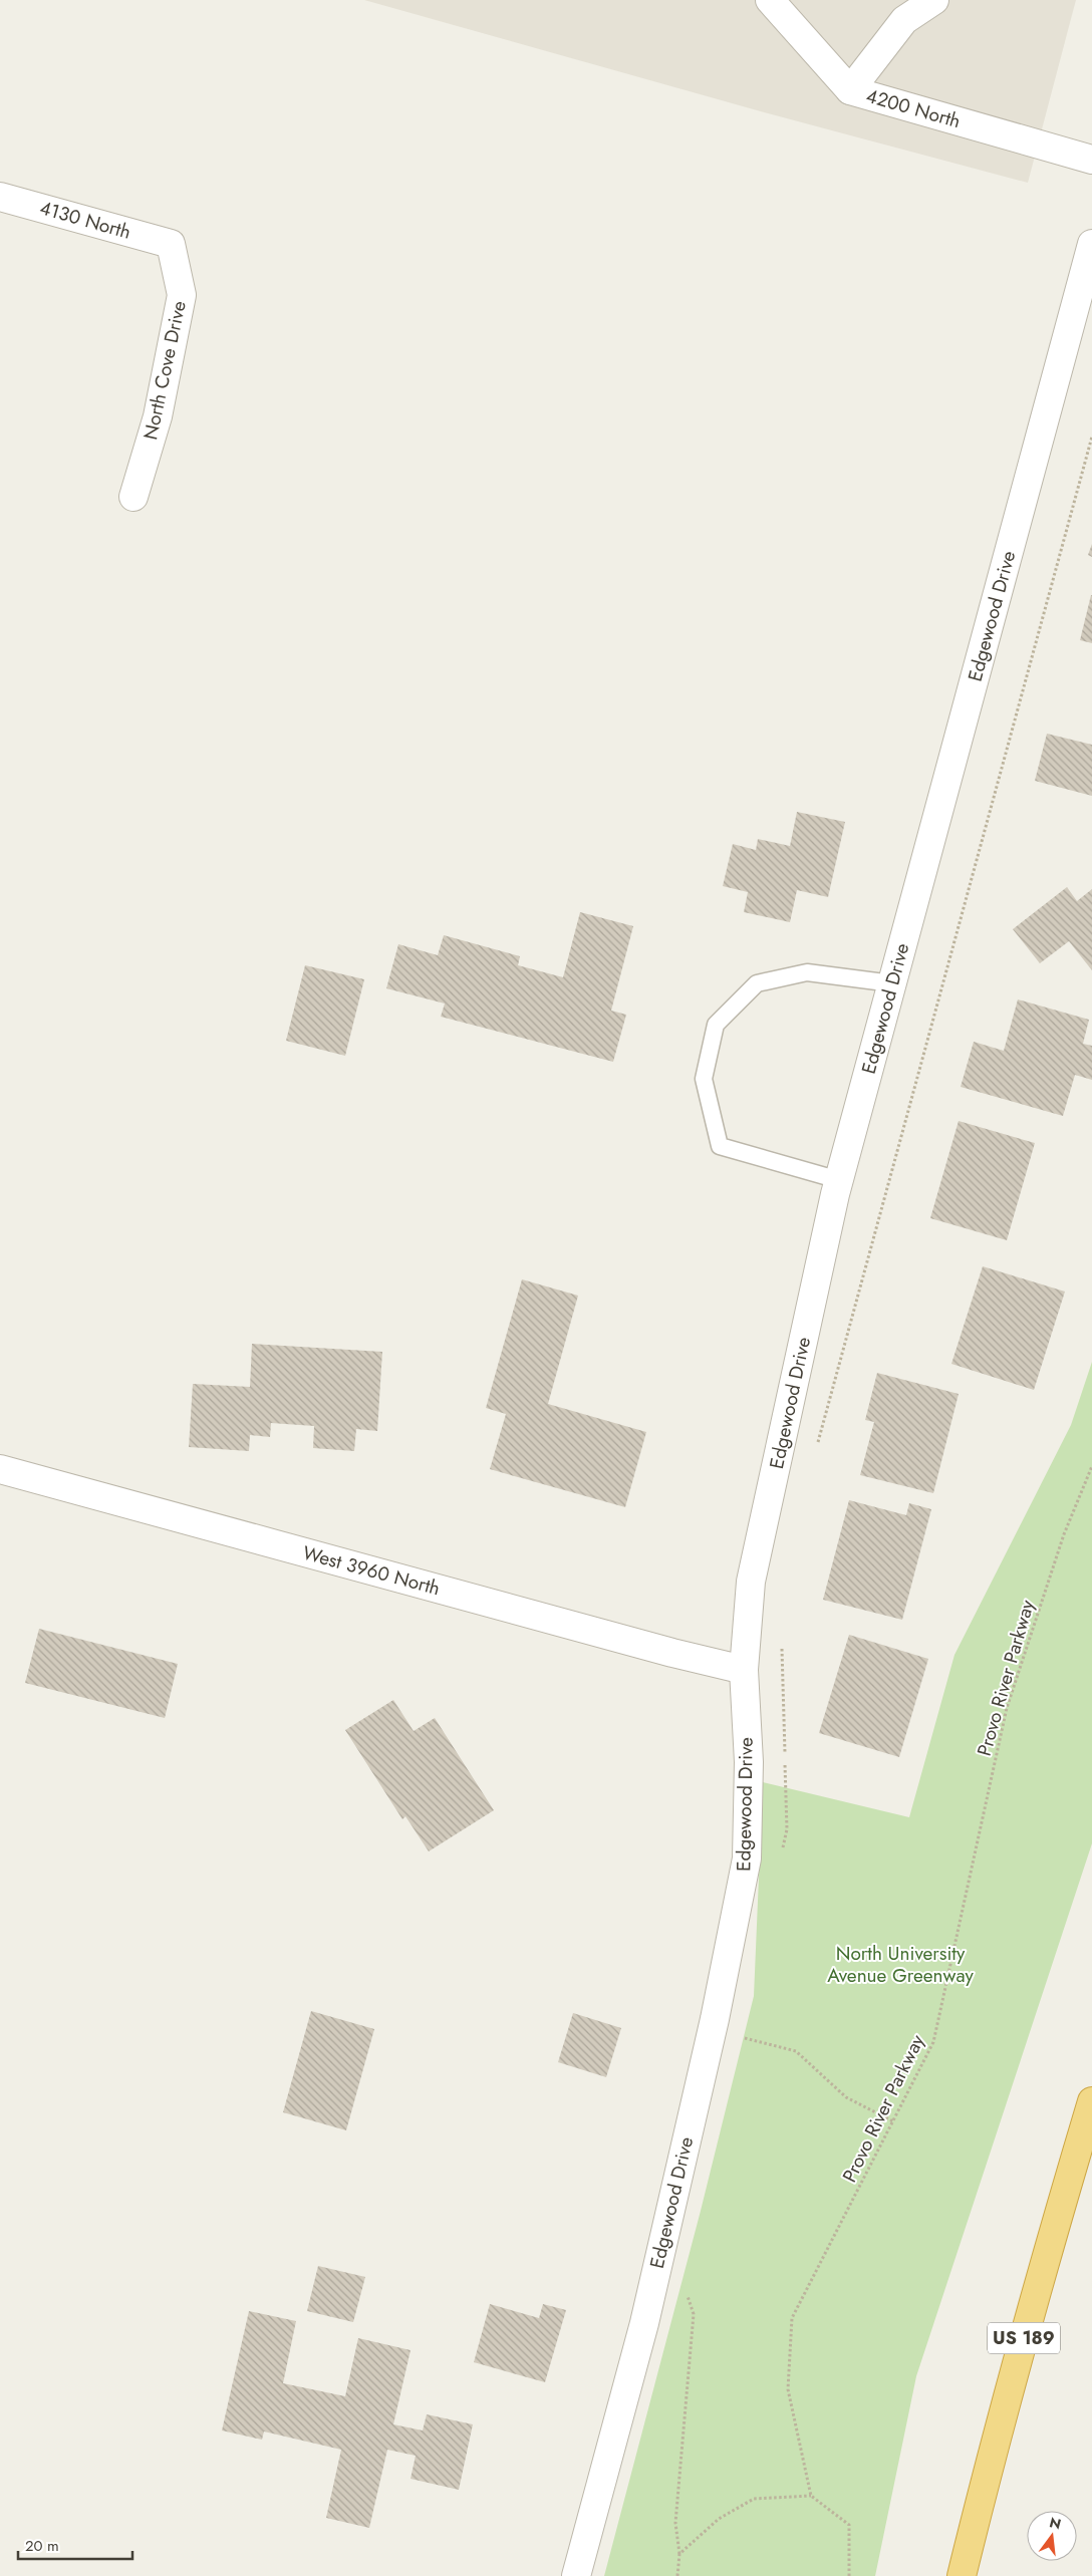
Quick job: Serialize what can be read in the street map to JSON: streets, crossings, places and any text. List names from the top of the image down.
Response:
{
  "streets": {
    "highway": ["US 189"],
    "street": [
      "4200 North",
      "4130 North",
      "North Cove Drive",
      "Edgewood Drive",
      "West 3960 North"
    ],
    "path": ["Provo River Parkway"]
  },
  "crossings": [
    ["4130 North", "North Cove Drive"],
    ["Edgewood Drive", "West 3960 North"]
  ],
  "parks": ["North University Avenue Greenway"],
  "scale_bar": "20 m",
  "north": "top"
}
